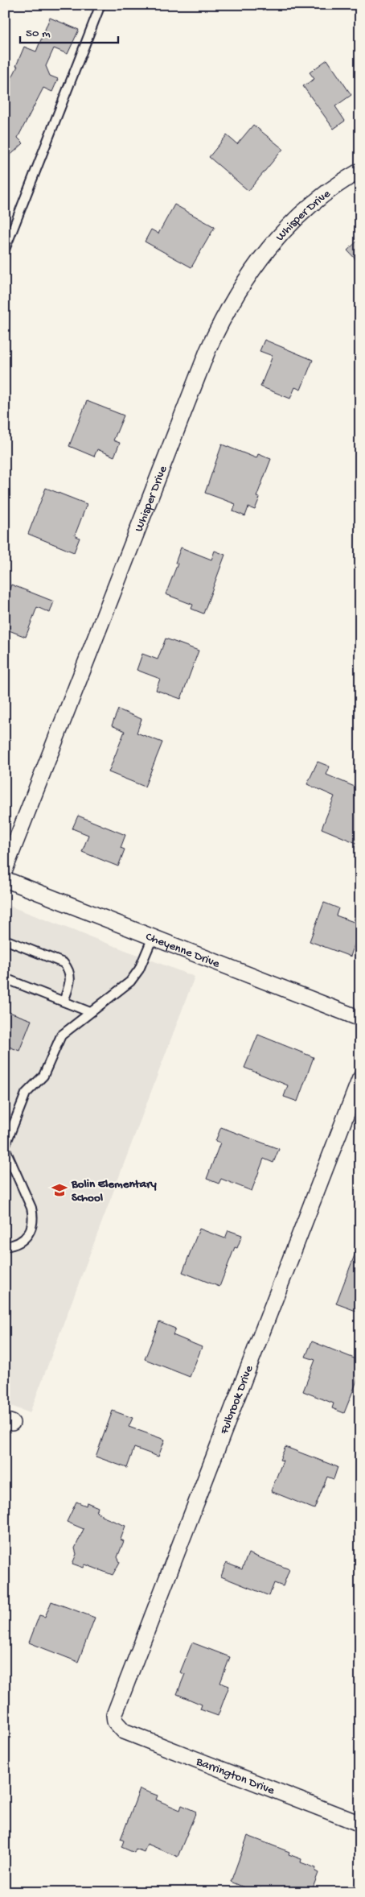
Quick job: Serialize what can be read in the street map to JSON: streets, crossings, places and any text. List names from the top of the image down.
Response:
{
  "streets": {
    "street": [
      "Whisper Drive",
      "Cheyenne Drive",
      "Fulbrook Drive",
      "Barrington Drive"
    ]
  },
  "crossings": [
    ["Fulbrook Drive", "Barrington Drive"]
  ],
  "places": {
    "school or university": ["Bolin Elementary School"]
  },
  "scale_bar": "50 m"
}
